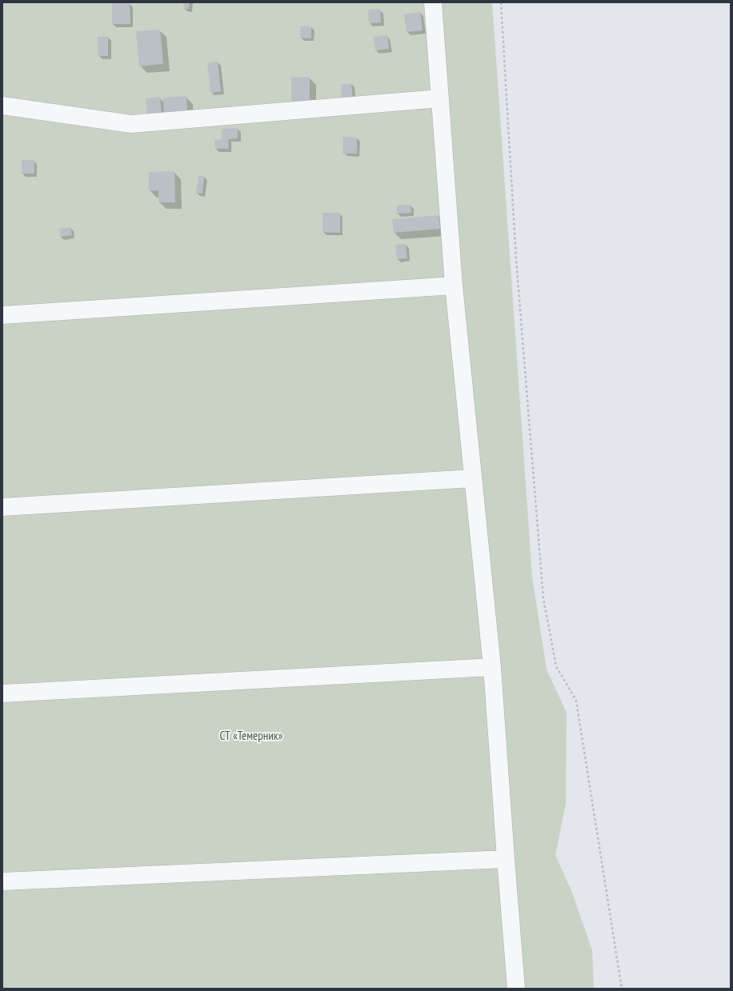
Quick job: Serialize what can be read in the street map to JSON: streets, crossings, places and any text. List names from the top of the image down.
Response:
{
  "parks": ["СТ «Темерник»"]
}
